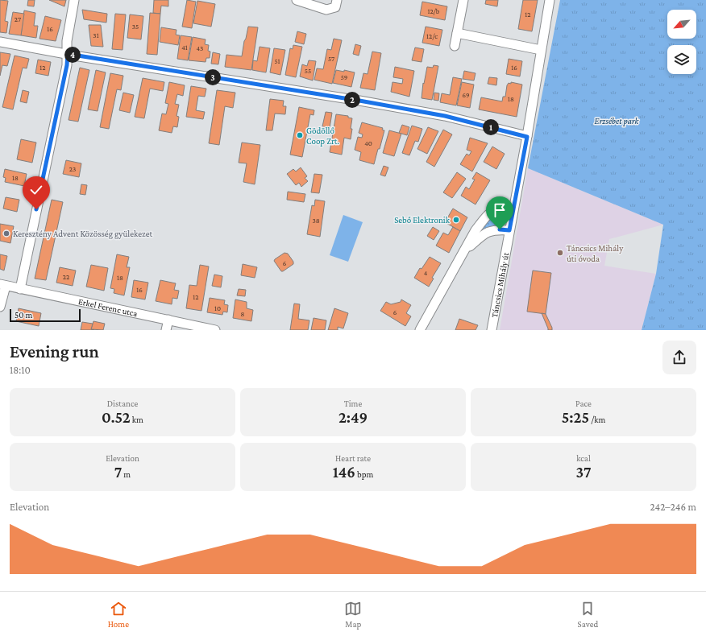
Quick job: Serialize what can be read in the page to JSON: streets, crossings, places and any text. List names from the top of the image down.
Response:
{
  "streets": {
    "street": ["Táncsics Mihály út", "Erkel Ferenc utca"]
  },
  "parks": ["Erzsébet park"],
  "places": [
    "Gödöllő Coop Zrt.",
    "Sebő Elektronik",
    "Keresztény Advent Közösség gyülekezet",
    "Táncsics Mihály úti óvoda"
  ],
  "house_numbers": [
    "12/b",
    "12",
    "27",
    "35",
    "16",
    "31",
    "12/c",
    "41",
    "43",
    "57",
    "51",
    "12",
    "16",
    "55",
    "59",
    "69",
    "18",
    "40",
    "23",
    "18",
    "38",
    "6",
    "4",
    "22",
    "18",
    "16",
    "12",
    "10",
    "6",
    "8"
  ],
  "scale_bar": "50 m",
  "north": "bottom left",
  "page": {
    "pins": [
      "4",
      "3",
      "2",
      "1"
    ],
    "scale": "50 m",
    "heading": ["Evening run", "18:10"],
    "stats": [
      ["Distance", "0.52 km"],
      ["Time", "2:49"],
      ["Pace", "5:25 /km"],
      ["Elevation", "7 m"],
      ["Heart rate", "146 bpm"],
      ["kcal", "37"]
    ],
    "chart": ["Elevation", "242–246 m"],
    "tabs": ["Home", "Map", "Saved"]
  }
}
